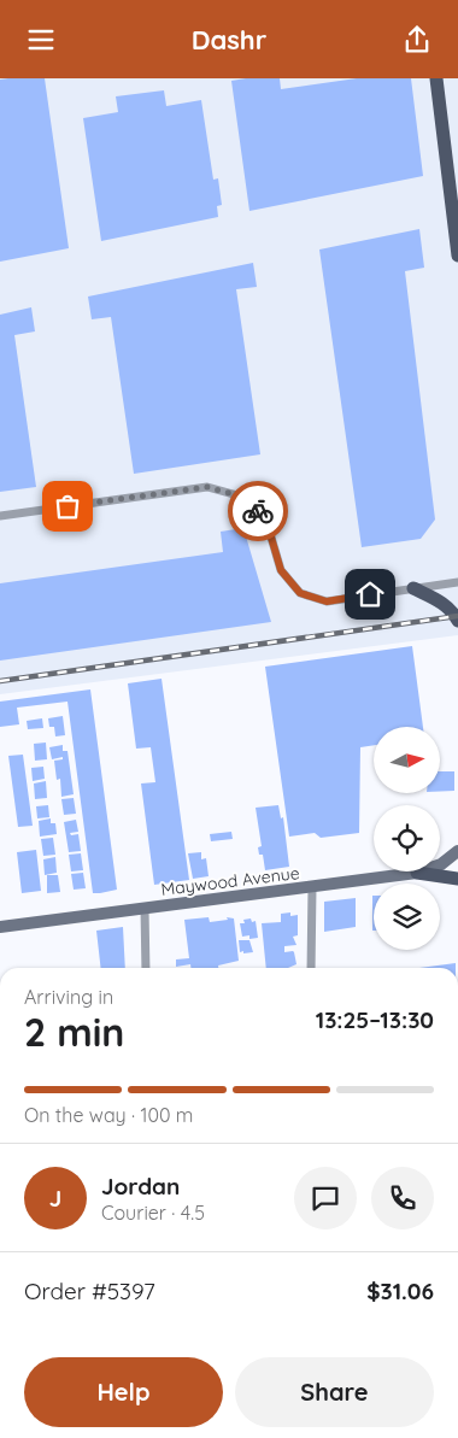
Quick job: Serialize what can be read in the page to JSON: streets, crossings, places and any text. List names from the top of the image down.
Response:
{
  "streets": {
    "street": ["Maywood Avenue"]
  },
  "north": "right",
  "page": {
    "header": "Dashr",
    "heading": ["2 min", "Arriving in", "13:25–13:30"],
    "panel": [
      "Jordan",
      "Courier · 4.5",
      "Order #5397",
      "$31.06"
    ],
    "bar": "On the way · 100 m",
    "round": "J",
    "buttons": ["Help", "Share"]
  }
}
